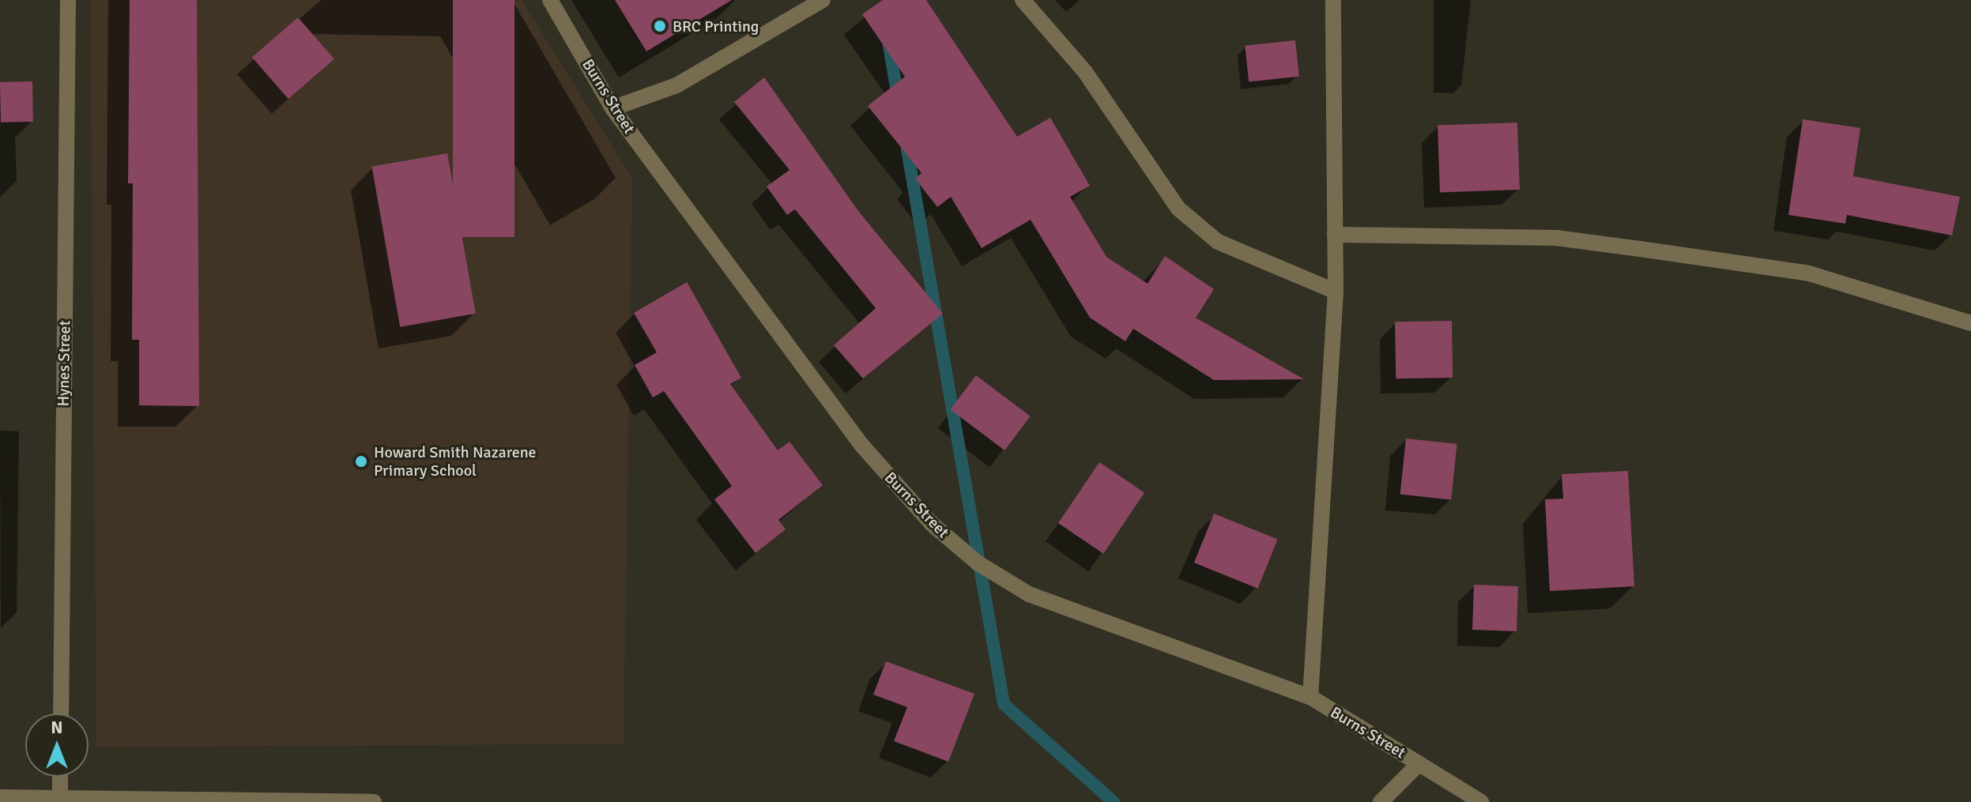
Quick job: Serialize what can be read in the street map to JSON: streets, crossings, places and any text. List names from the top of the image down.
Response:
{
  "streets": {
    "street": ["Burns Street", "Hynes Street"]
  },
  "places": ["BRC Printing", "Howard Smith Nazarene Primary School"],
  "north": "top"
}
